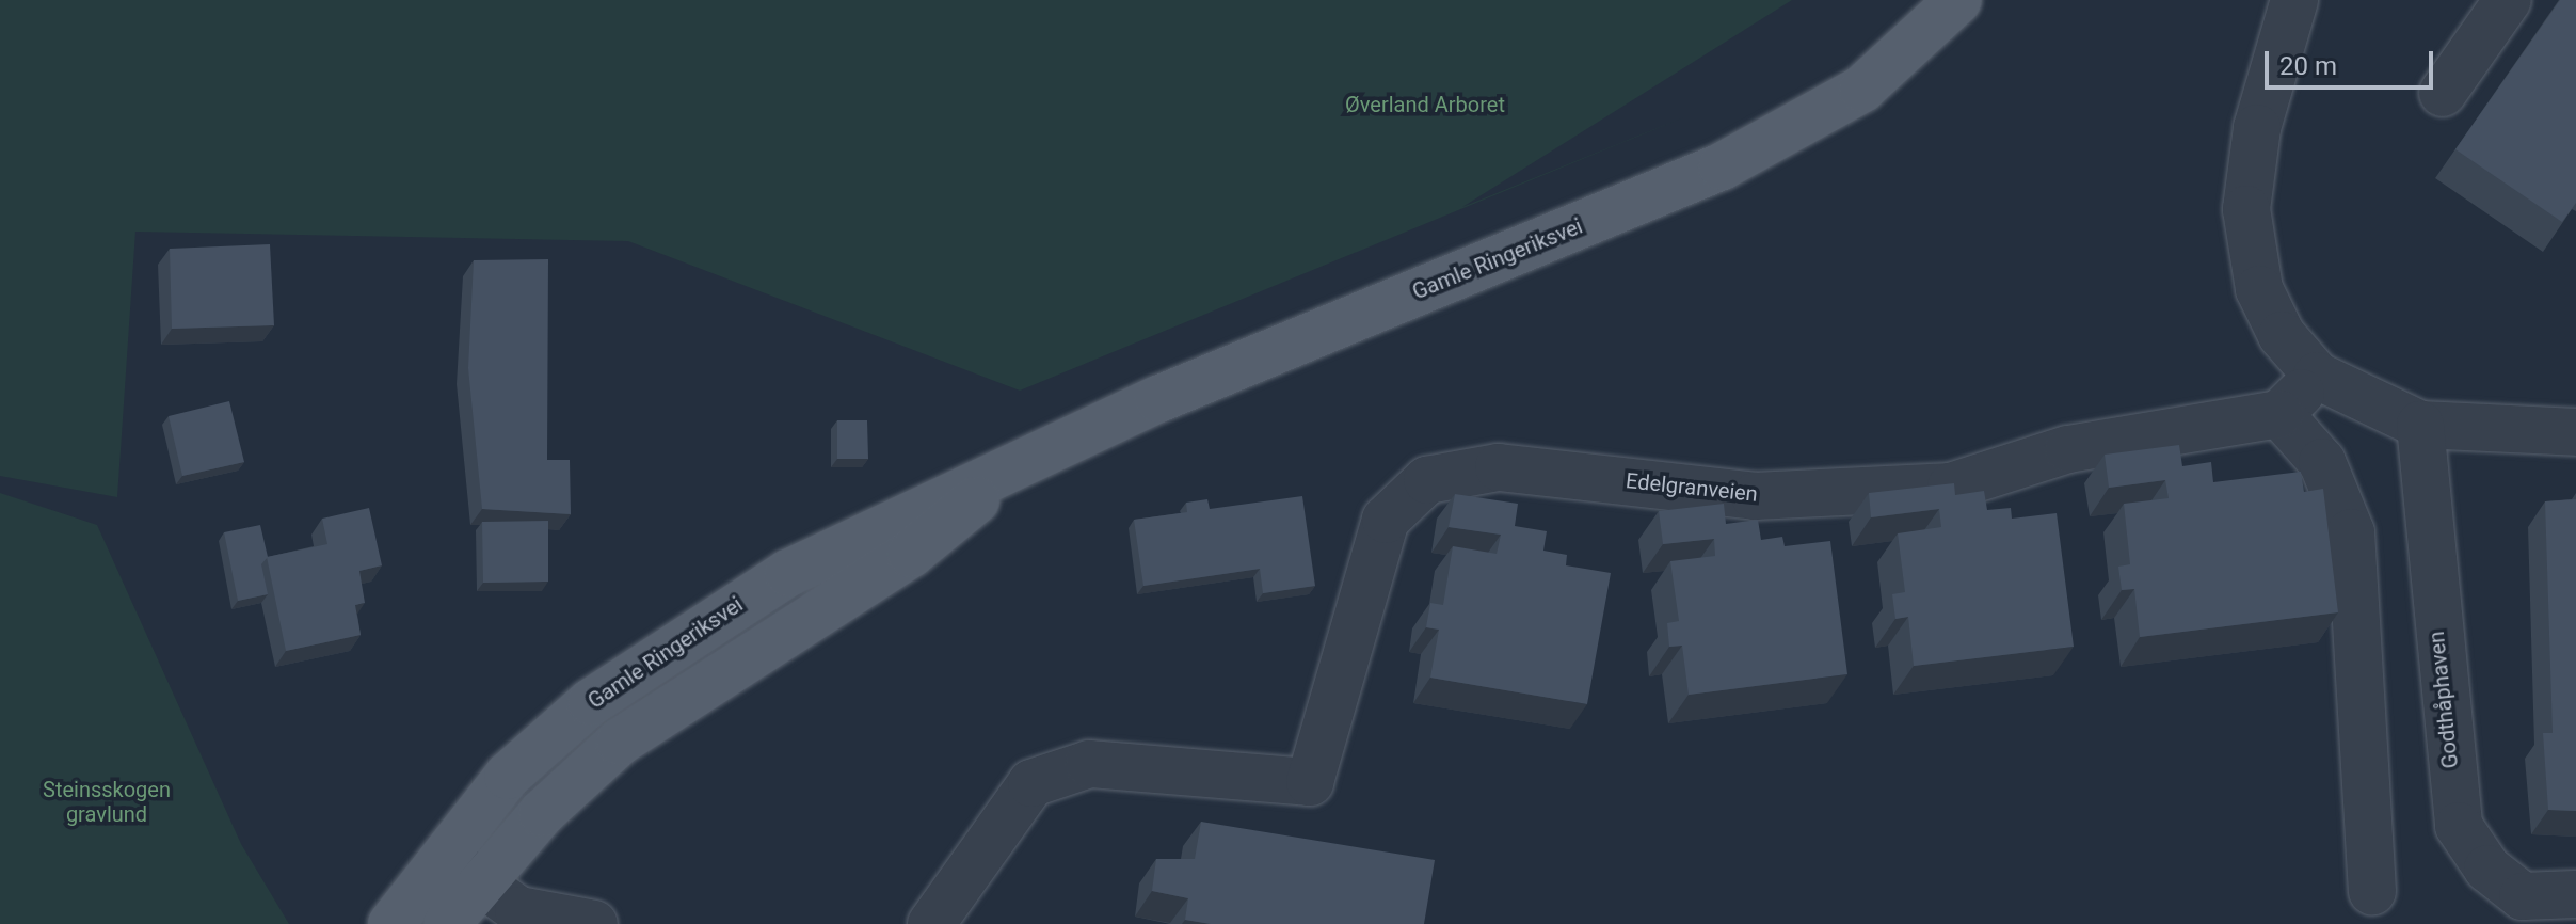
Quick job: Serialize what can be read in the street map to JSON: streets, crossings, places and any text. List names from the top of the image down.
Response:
{
  "streets": {
    "main road": ["Gamle Ringeriksvei"],
    "street": ["Edelgranveien", "Godthåphaven"]
  },
  "parks": ["Øverland Arboret", "Steinsskogen gravlund"],
  "scale_bar": "20 m"
}
